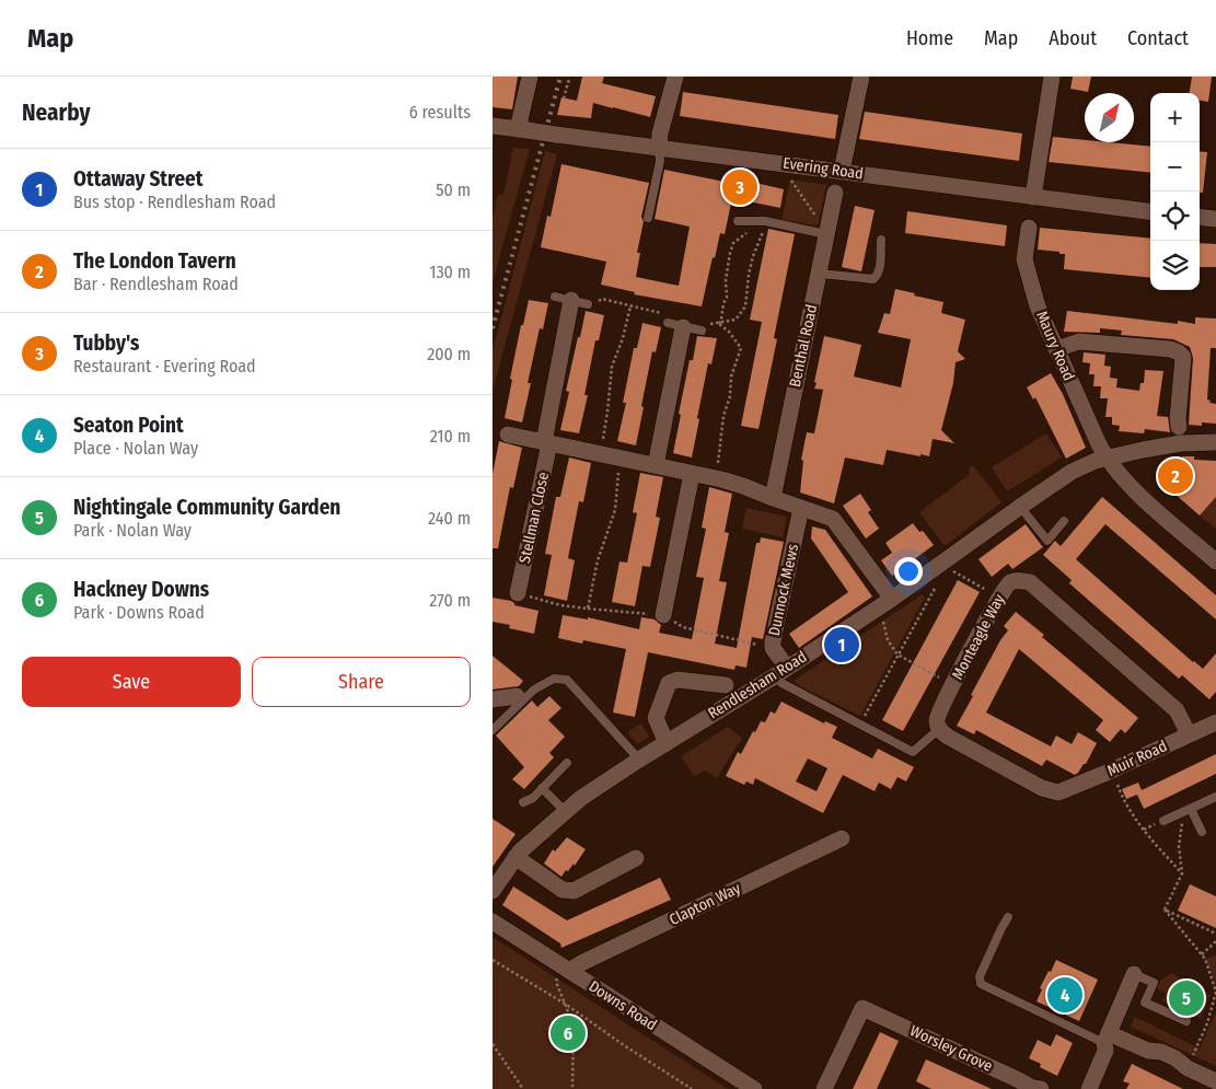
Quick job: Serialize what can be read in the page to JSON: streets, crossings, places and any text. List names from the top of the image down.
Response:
{
  "streets": {
    "street": [
      "Evering Road",
      "Benthal Road",
      "Maury Road",
      "Stellman Close",
      "Dunnock Mews",
      "Monteagle Way",
      "Rendlesham Road",
      "Muir Road",
      "Clapton Way",
      "Downs Road",
      "Worsley Grove"
    ]
  },
  "crossings": [
    ["Maury Road", "Rendlesham Road"],
    ["Dunnock Mews", "Rendlesham Road"],
    ["Monteagle Way", "Muir Road"],
    ["Clapton Way", "Downs Road"]
  ],
  "north": "top right",
  "page": {
    "header": "Map",
    "nav": [
      "Home",
      "Map",
      "About",
      "Contact"
    ],
    "heading": ["Nearby", "6 results"],
    "map_buttons": ["+", "−"],
    "list": [
      {
        "mark": "1",
        "name": "Ottaway Street",
        "note": "Bus stop · Rendlesham Road",
        "value": "50 m"
      },
      {
        "mark": "2",
        "name": "The London Tavern",
        "note": "Bar · Rendlesham Road",
        "value": "130 m"
      },
      {
        "mark": "3",
        "name": "Tubby's",
        "note": "Restaurant · Evering Road",
        "value": "200 m"
      },
      {
        "mark": "4",
        "name": "Seaton Point",
        "note": "Place · Nolan Way",
        "value": "210 m"
      },
      {
        "mark": "5",
        "name": "Nightingale Community Garden",
        "note": "Park · Nolan Way",
        "value": "240 m"
      },
      {
        "mark": "6",
        "name": "Hackney Downs",
        "note": "Park · Downs Road",
        "value": "270 m"
      }
    ],
    "pins": [
      "3",
      "2",
      "1",
      "4",
      "5",
      "6"
    ],
    "buttons": ["Save", "Share"]
  }
}
